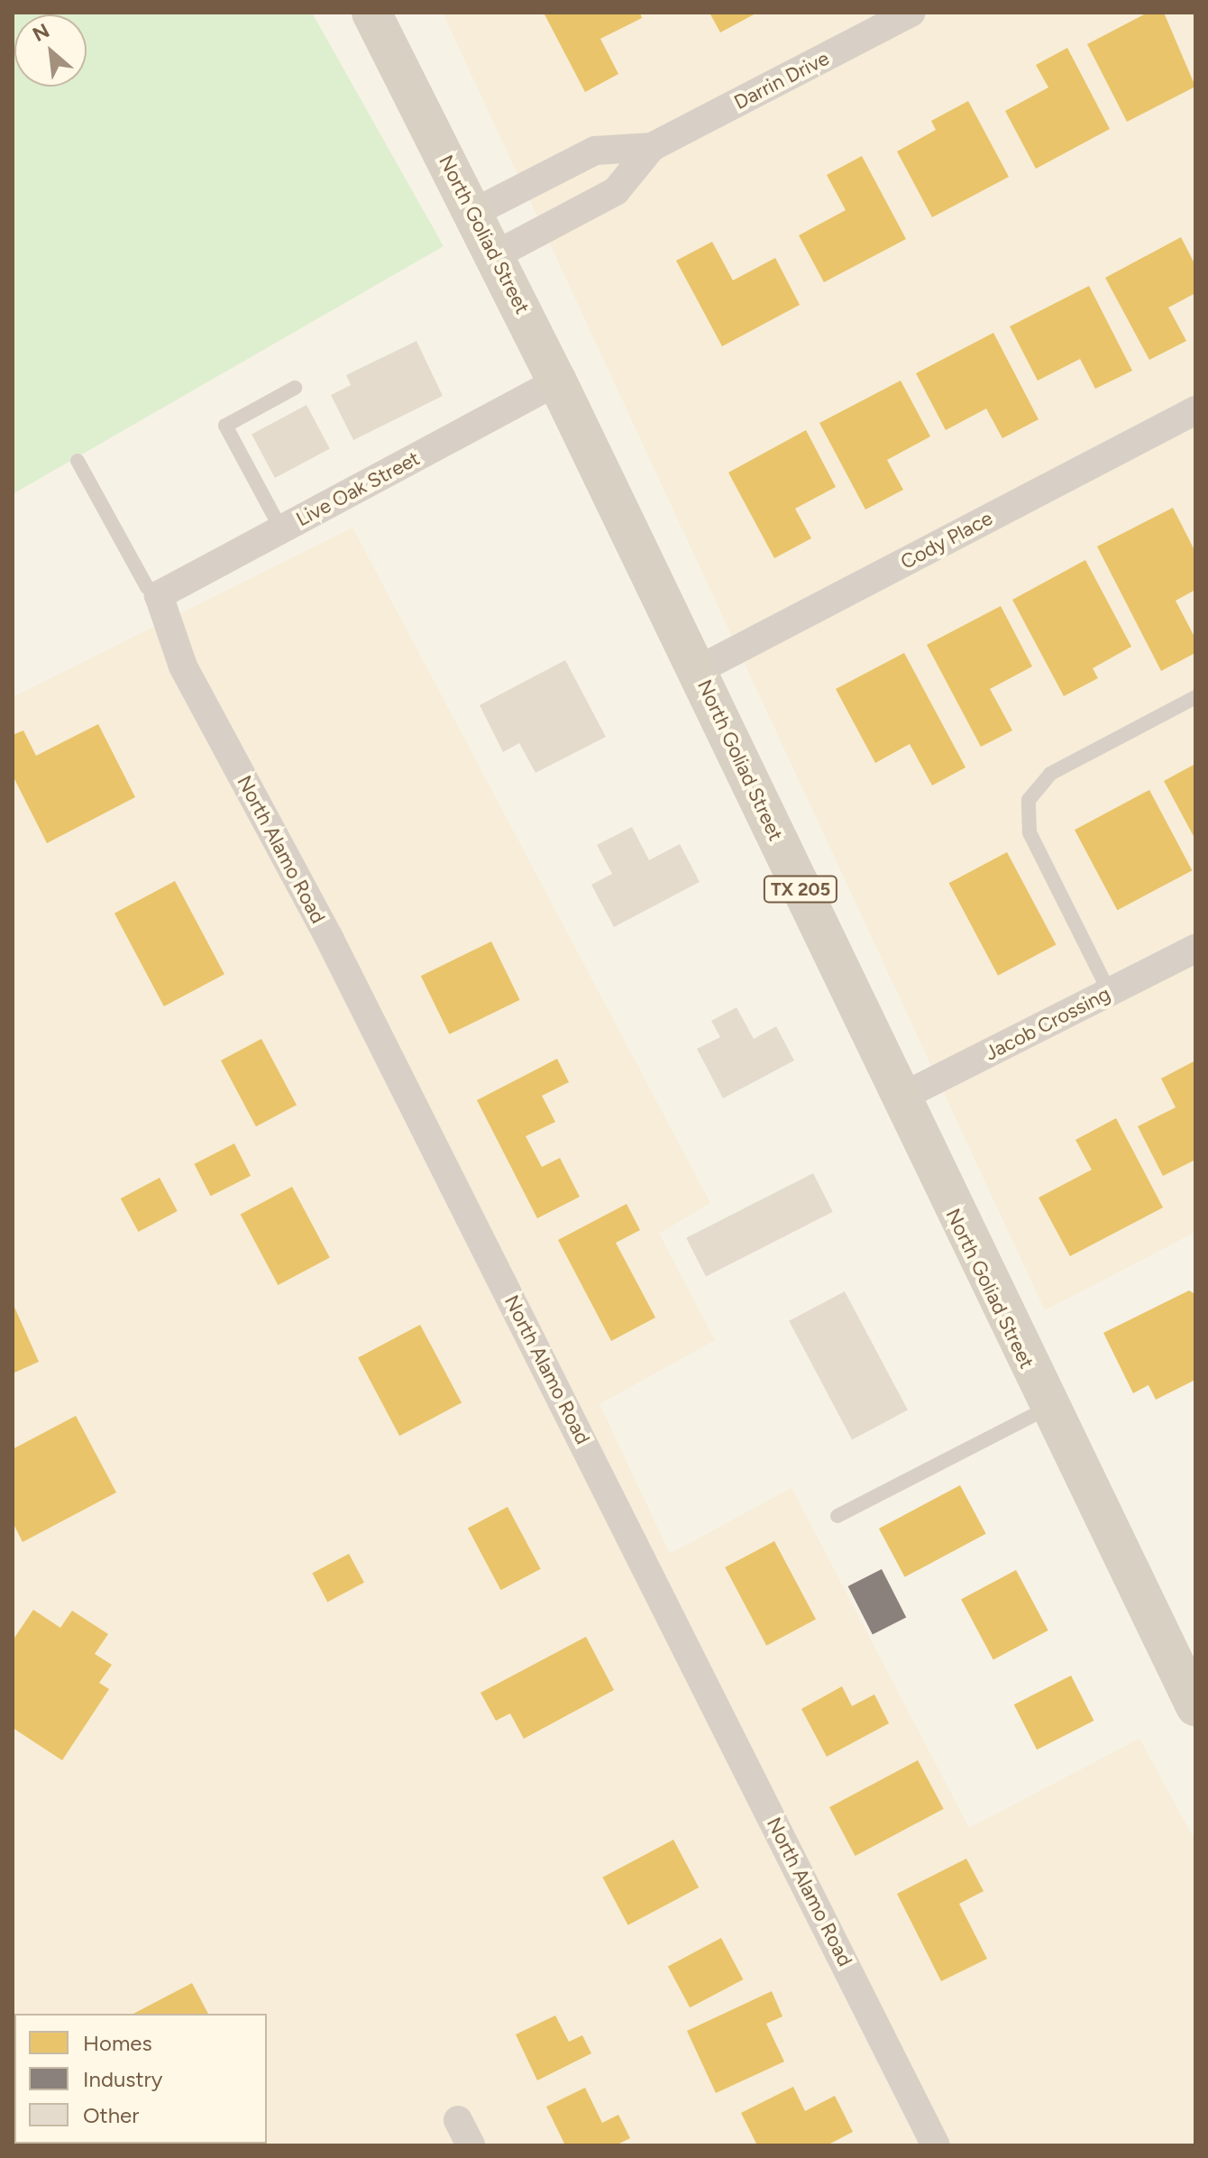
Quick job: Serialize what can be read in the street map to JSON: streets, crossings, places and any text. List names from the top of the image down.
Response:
{
  "streets": {
    "main road": ["North Goliad Street", "TX 205"],
    "street": [
      "Darrin Drive",
      "Live Oak Street",
      "Cody Place",
      "North Alamo Road",
      "Jacob Crossing"
    ]
  },
  "crossings": [
    ["Darrin Drive", "North Goliad Street"],
    ["North Goliad Street", "Live Oak Street"],
    ["North Goliad Street", "Cody Place"],
    ["North Goliad Street", "Jacob Crossing"],
    ["Live Oak Street", "North Alamo Road"]
  ],
  "legend": ["Homes", "Industry", "Other"],
  "north": "top left"
}
